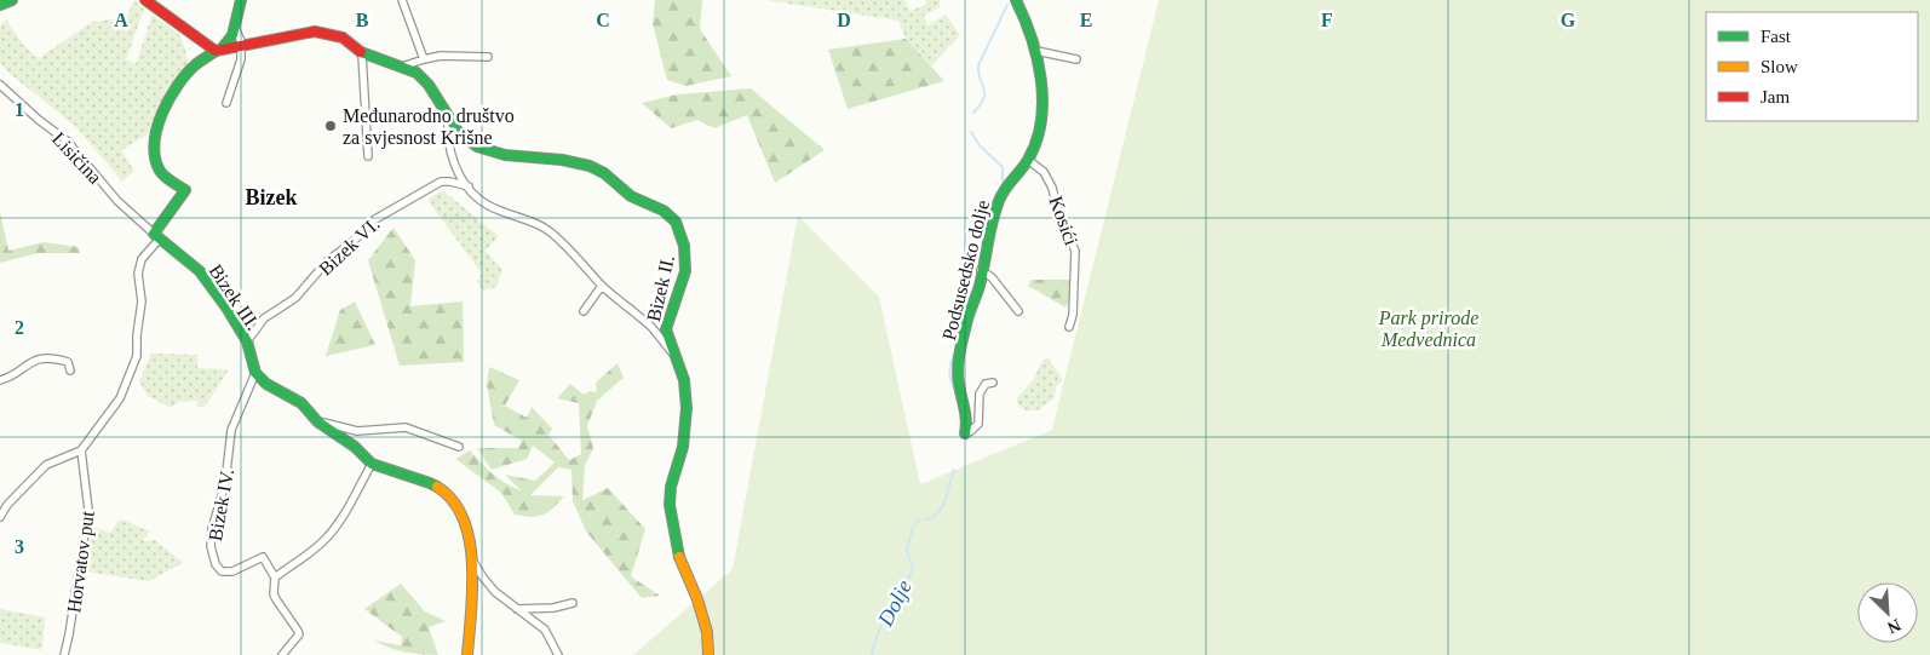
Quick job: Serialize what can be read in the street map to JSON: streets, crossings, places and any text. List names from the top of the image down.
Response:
{
  "streets": {
    "street": [
      "Lisičina",
      "Kosići",
      "Bizek VI.",
      "Podsusedsko dolje",
      "Bizek II.",
      "Bizek III.",
      "Bizek IV.",
      "Horvatov put"
    ]
  },
  "crossings": [
    ["Lisičina", "Bizek III."],
    ["Kosići", "Podsusedsko dolje"],
    ["Bizek VI.", "Bizek III."],
    ["Bizek III.", "Bizek IV."]
  ],
  "districts": ["Bizek"],
  "water": ["Dolje"],
  "parks": ["Park prirode Medvednica"],
  "places": ["Međunarodno društvo za svjesnost Krišne"],
  "legend": ["Fast", "Slow", "Jam"],
  "north": "bottom right",
  "grid": {
    "columns": [
      "A",
      "B",
      "C",
      "D",
      "E",
      "F",
      "G"
    ],
    "rows": ["1", "2", "3"]
  }
}
